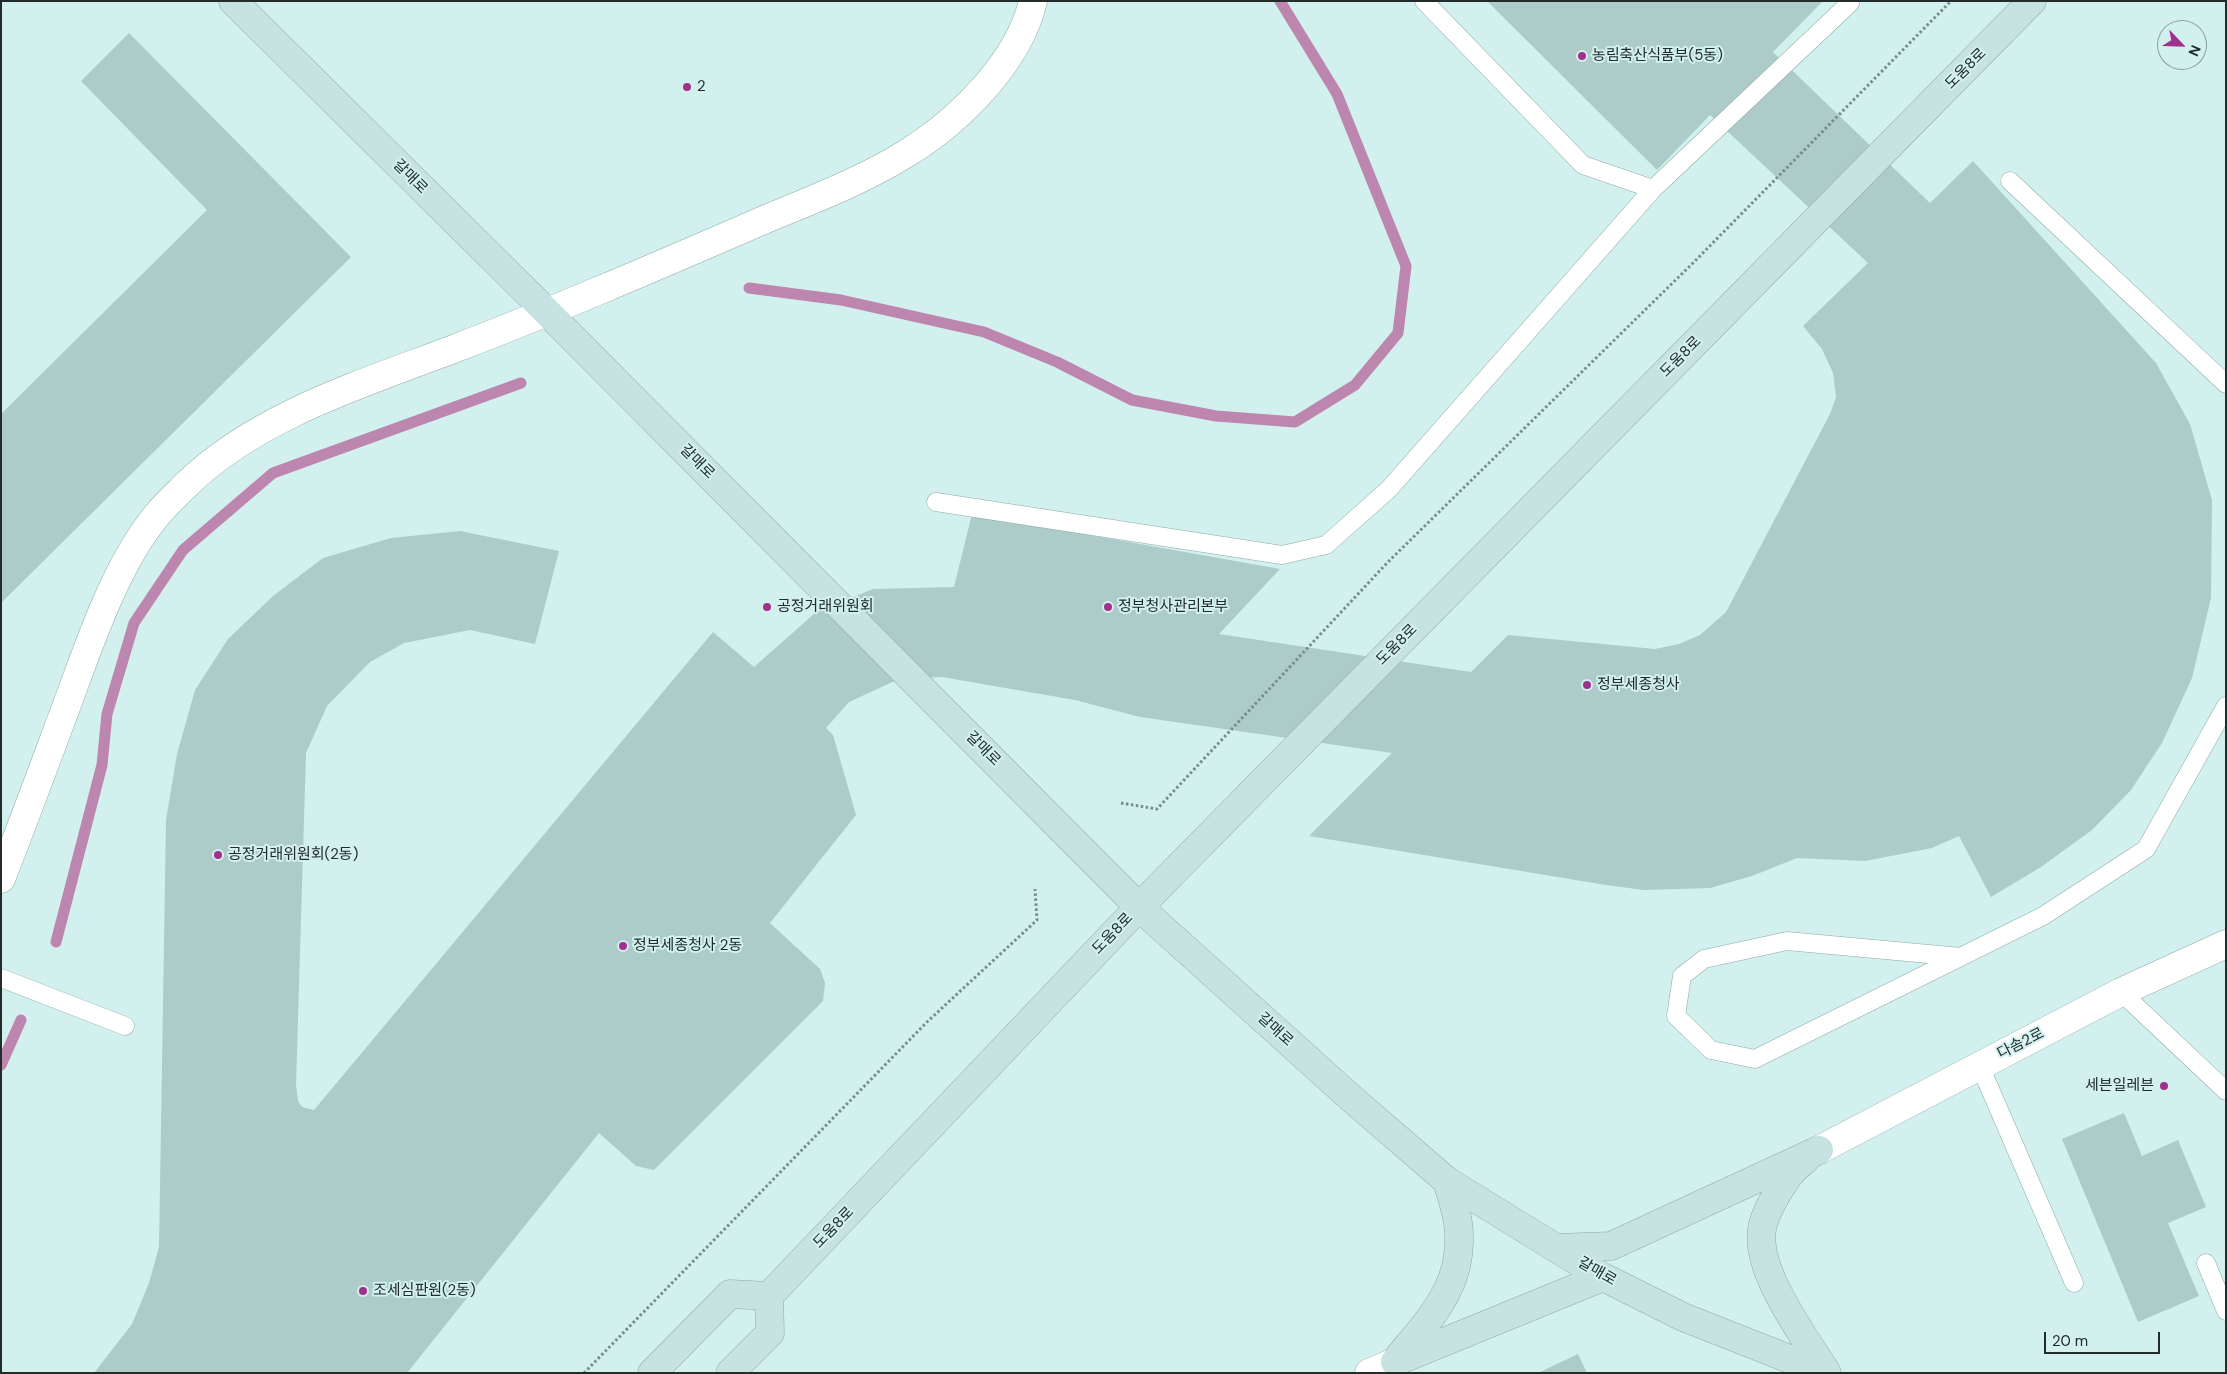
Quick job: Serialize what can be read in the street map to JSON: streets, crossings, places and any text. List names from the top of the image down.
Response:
{
  "streets": {
    "street": ["도움8로", "갈매로", "다솜2로"]
  },
  "crossings": [
    ["도움8로", "갈매로"]
  ],
  "places": [
    "농림축산식품부(5동)",
    "2",
    "공정거래위원회",
    "정부청사관리본부",
    "정부세종청사",
    "공정거래위원회(2동)",
    "정부세종청사 2동",
    "세븐일레븐",
    "조세심판원(2동)"
  ],
  "scale_bar": "20 m",
  "north": "bottom right"
}
